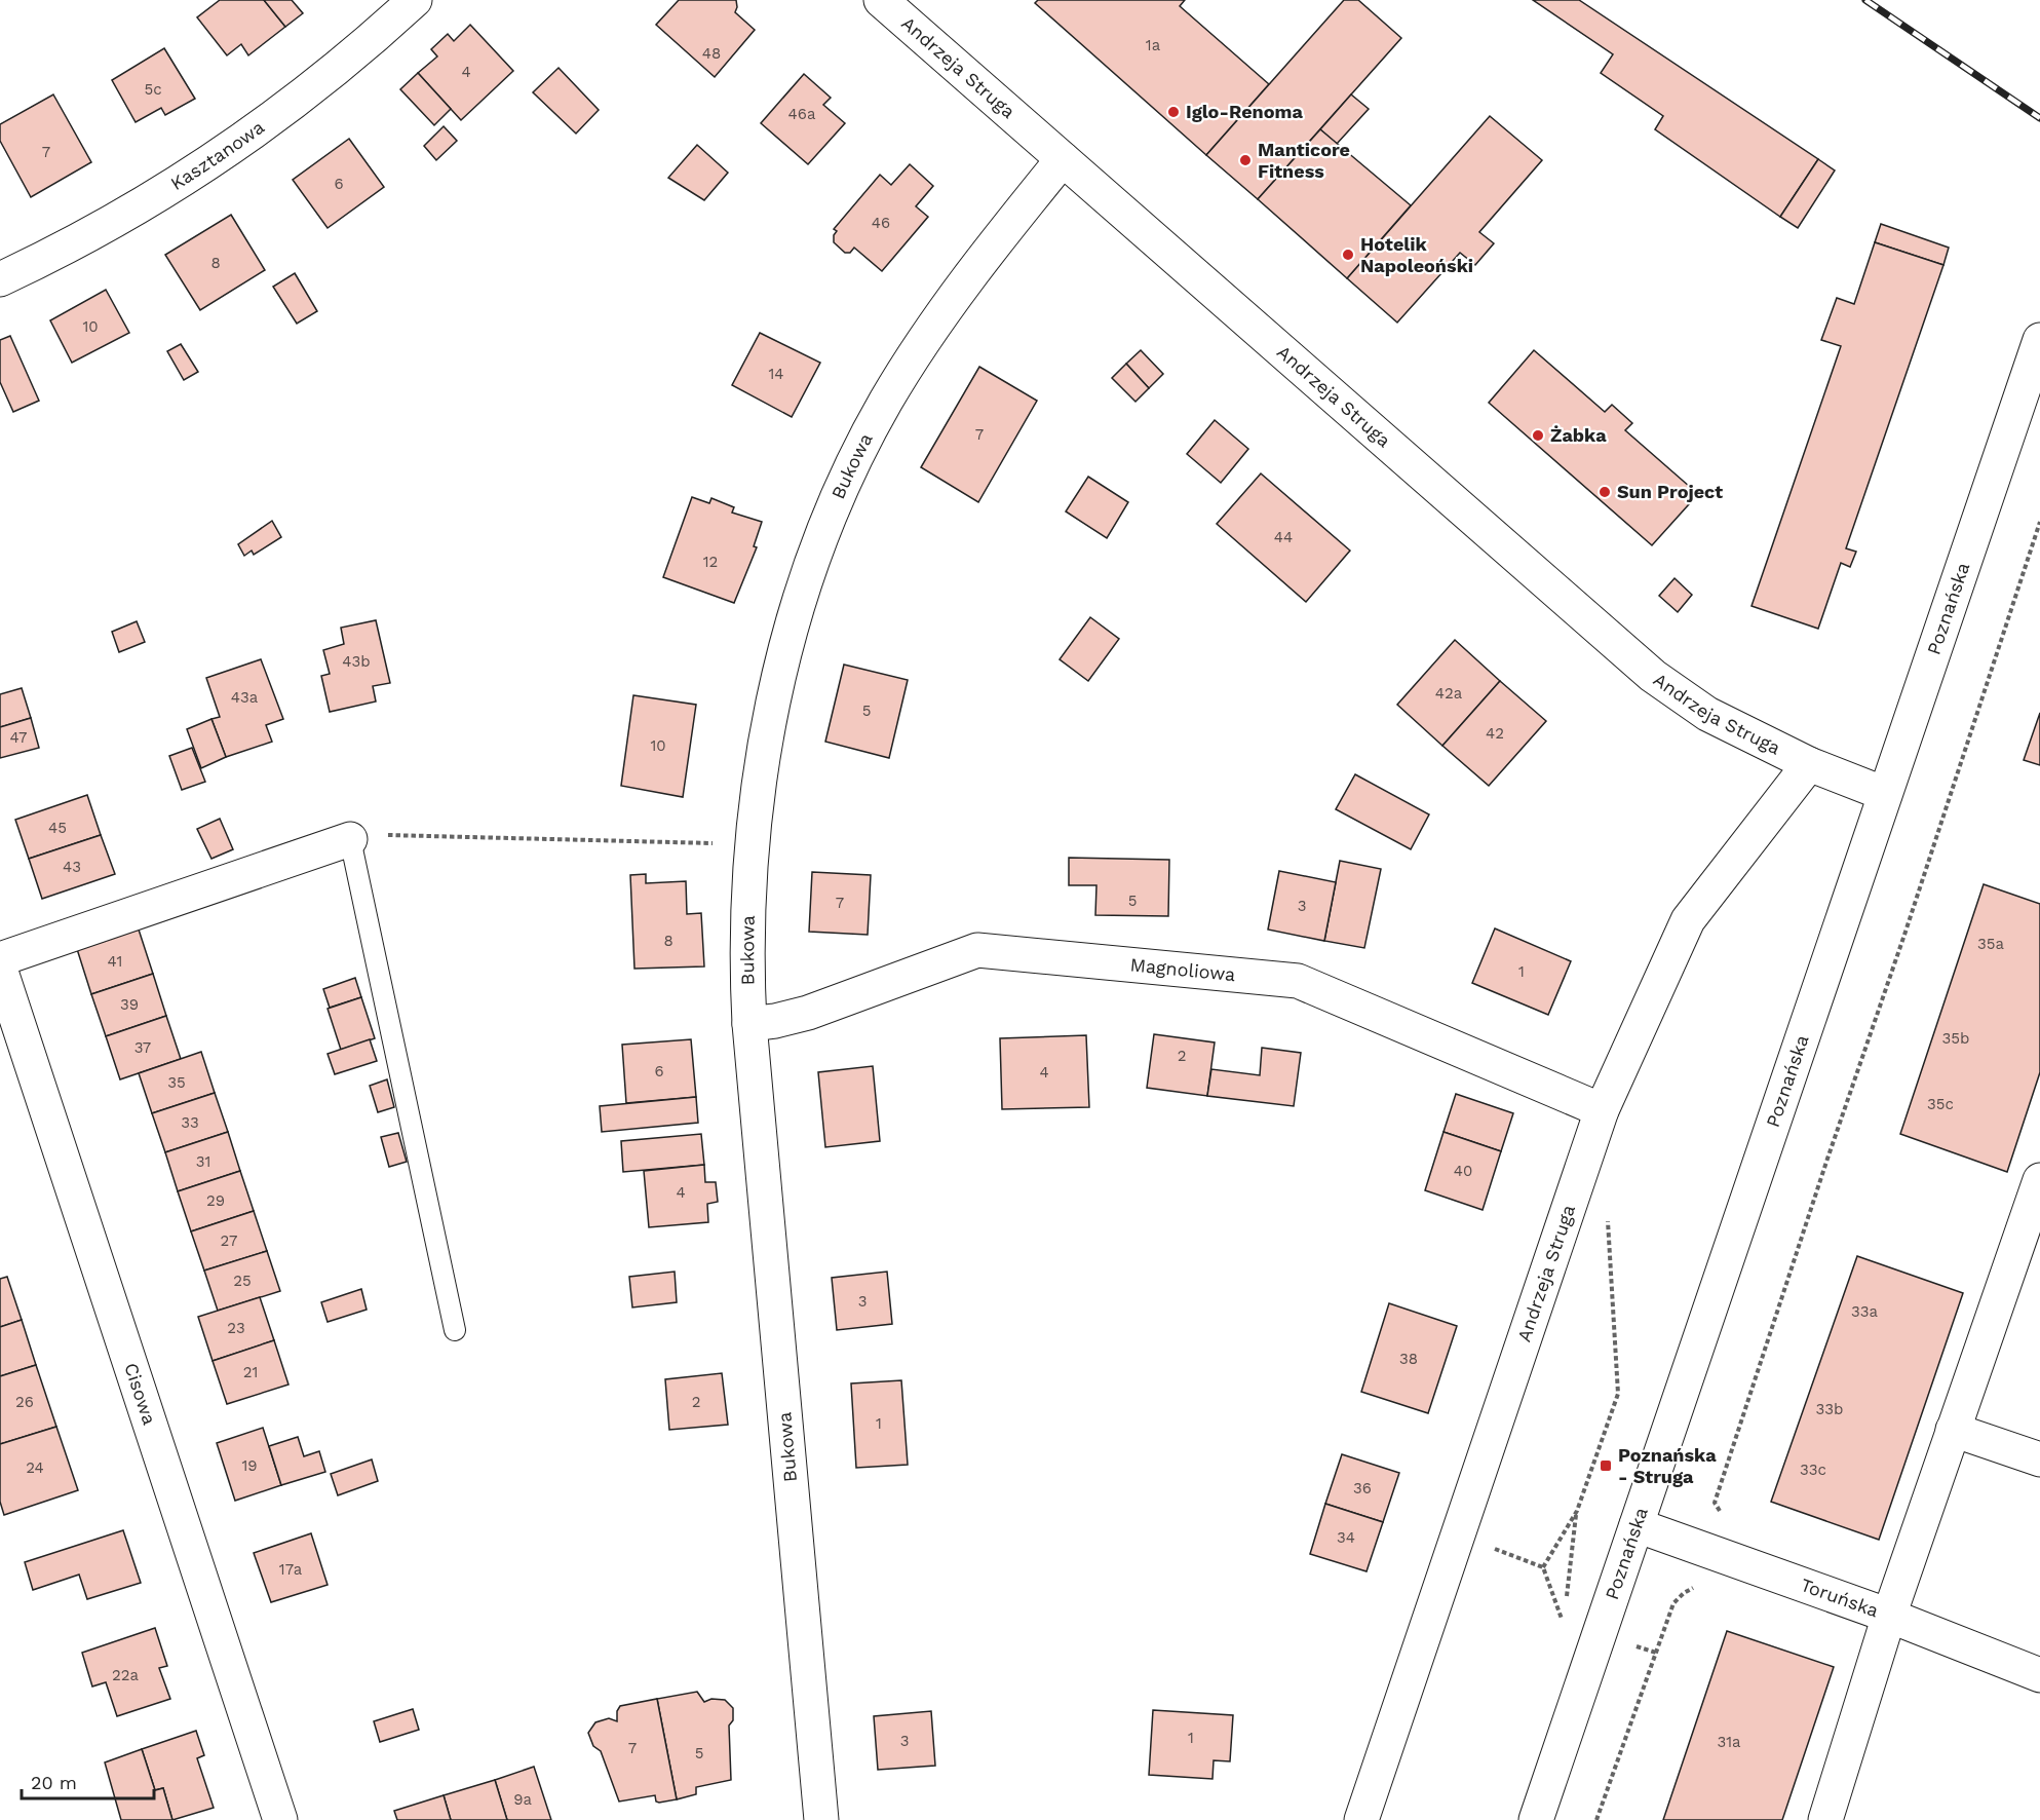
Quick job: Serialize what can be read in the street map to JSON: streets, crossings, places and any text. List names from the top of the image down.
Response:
{
  "streets": {
    "street": [
      "Andrzeja Struga",
      "Kasztanowa",
      "Bukowa",
      "Poznańska",
      "Magnoliowa",
      "Cisowa",
      "Toruńska"
    ]
  },
  "crossings": [
    ["Andrzeja Struga", "Bukowa"],
    ["Andrzeja Struga", "Poznańska"],
    ["Andrzeja Struga", "Magnoliowa"],
    ["Bukowa", "Magnoliowa"],
    ["Poznańska", "Toruńska"]
  ],
  "places": {
    "other": [
      "Iglo-Renoma",
      "Manticore Fitness",
      "Hotelik Napoleoński",
      "Żabka",
      "Sun Project"
    ],
    "transit": ["Poznańska - Struga"]
  },
  "house_numbers": [
    "1a",
    "48",
    "4",
    "5c",
    "46a",
    "7",
    "6",
    "46",
    "8",
    "10",
    "14",
    "7",
    "44",
    "12",
    "43b",
    "42a",
    "43a",
    "5",
    "42",
    "47",
    "10",
    "45",
    "43",
    "5",
    "7",
    "3",
    "8",
    "35a",
    "41",
    "1",
    "39",
    "35b",
    "37",
    "2",
    "6",
    "4",
    "35",
    "35c",
    "33",
    "31",
    "40",
    "4",
    "29",
    "27",
    "25",
    "3",
    "33a",
    "23",
    "38",
    "21",
    "26",
    "2",
    "33b",
    "1",
    "19",
    "24",
    "33c",
    "36",
    "34",
    "17a",
    "22a",
    "1",
    "3",
    "31a",
    "7",
    "5",
    "9a"
  ],
  "scale_bar": "20 m"
}
